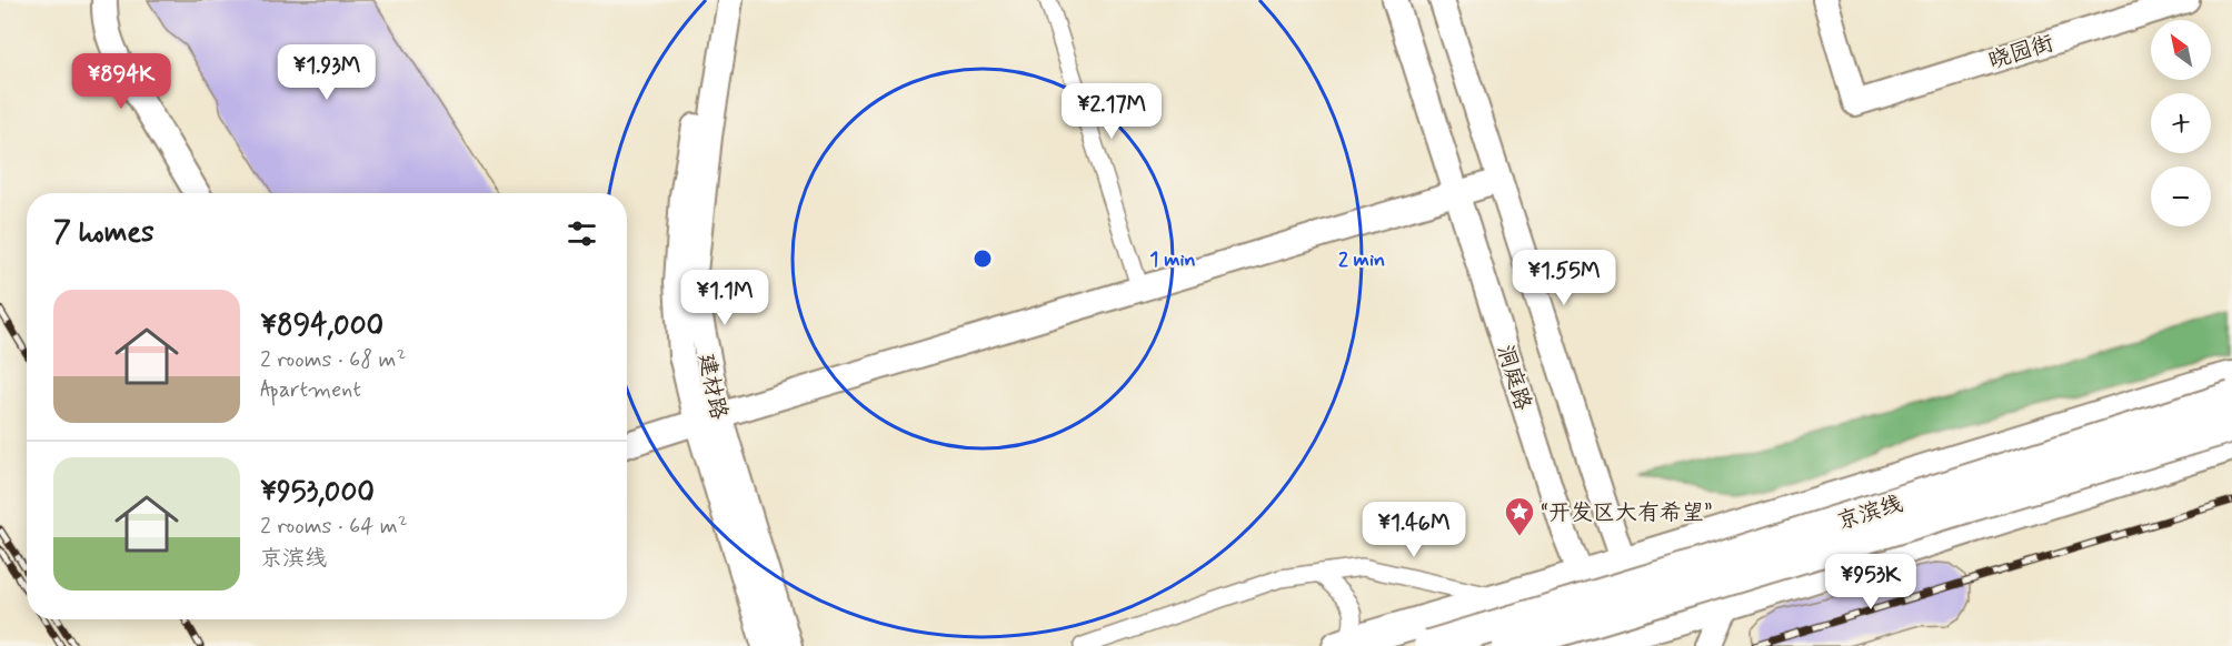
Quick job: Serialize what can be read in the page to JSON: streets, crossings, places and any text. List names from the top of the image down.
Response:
{
  "streets": {
    "highway": ["京滨线"],
    "street": ["晓园街", "洞庭路", "建材路"]
  },
  "places": {
    "place": ["“开发区大有希望”"]
  },
  "north": "top left",
  "page": {
    "map_buttons": ["+", "−"],
    "price": [
      "¥1.93M",
      "¥894K",
      "¥2.17M",
      "¥1.55M",
      "¥1.1M",
      "¥1.46M",
      "¥953K"
    ],
    "heading": "7 homes",
    "list": [
      {
        "name": "¥894,000",
        "note": "2 rooms · 68 m² · Apartment"
      },
      {
        "name": "¥953,000",
        "note": "2 rooms · 64 m² · 京滨线"
      }
    ]
  },
  "rings": ["1 min", "2 min"]
}
